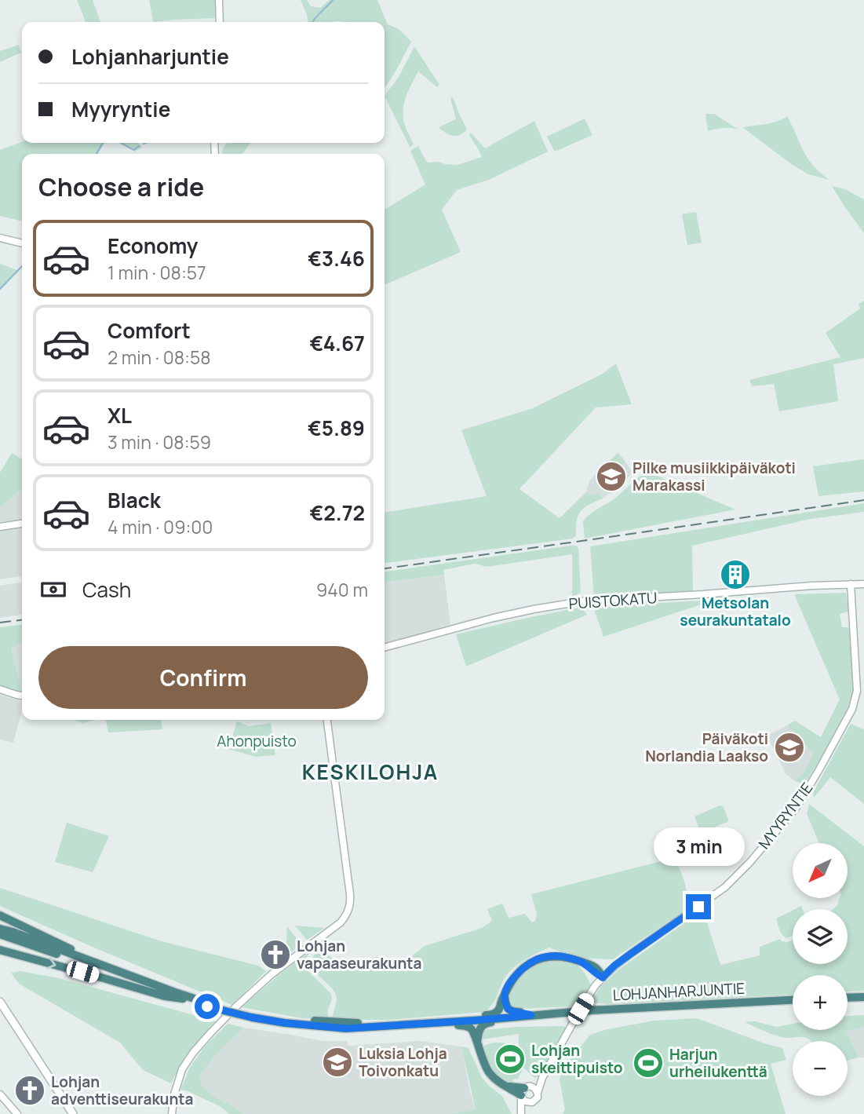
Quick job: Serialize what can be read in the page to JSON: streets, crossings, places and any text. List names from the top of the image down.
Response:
{
  "streets": {
    "highway": ["LOHJANHARJUNTIE"],
    "street": ["PUISTOKATU", "MYYRYNTIE"]
  },
  "crossings": [
    ["PUISTOKATU", "MYYRYNTIE"],
    ["MYYRYNTIE", "LOHJANHARJUNTIE"]
  ],
  "districts": ["KESKILOHJA"],
  "parks": ["Ahonpuisto"],
  "places": {
    "school or university": ["Pilke musiikkipäiväkoti Marakassi", "Päiväkoti Norlandia Laakso", "Luksia Lohja Toivonkatu"],
    "building": ["Metsolan seurakuntatalo"],
    "church": ["Lohjan vapaaseurakunta", "Lohjan adventtiseurakunta"],
    "sports": ["Lohjan skeittipuisto", "Harjun urheilukenttä"]
  },
  "north": "bottom left",
  "page": {
    "banner": ["Lohjanharjuntie", "Myyryntie"],
    "heading": "Choose a ride",
    "list": [
      {
        "name": "Economy",
        "note": "1 min · 08:57",
        "value": "€3.46"
      },
      {
        "name": "Comfort",
        "note": "2 min · 08:58",
        "value": "€4.67"
      },
      {
        "name": "XL",
        "note": "3 min · 08:59",
        "value": "€5.89"
      },
      {
        "name": "Black",
        "note": "4 min · 09:00",
        "value": "€2.72"
      }
    ],
    "pay": ["Cash", "940 m"],
    "buttons": "Confirm",
    "bubble": "3 min",
    "map_buttons": ["+", "−"]
  }
}
